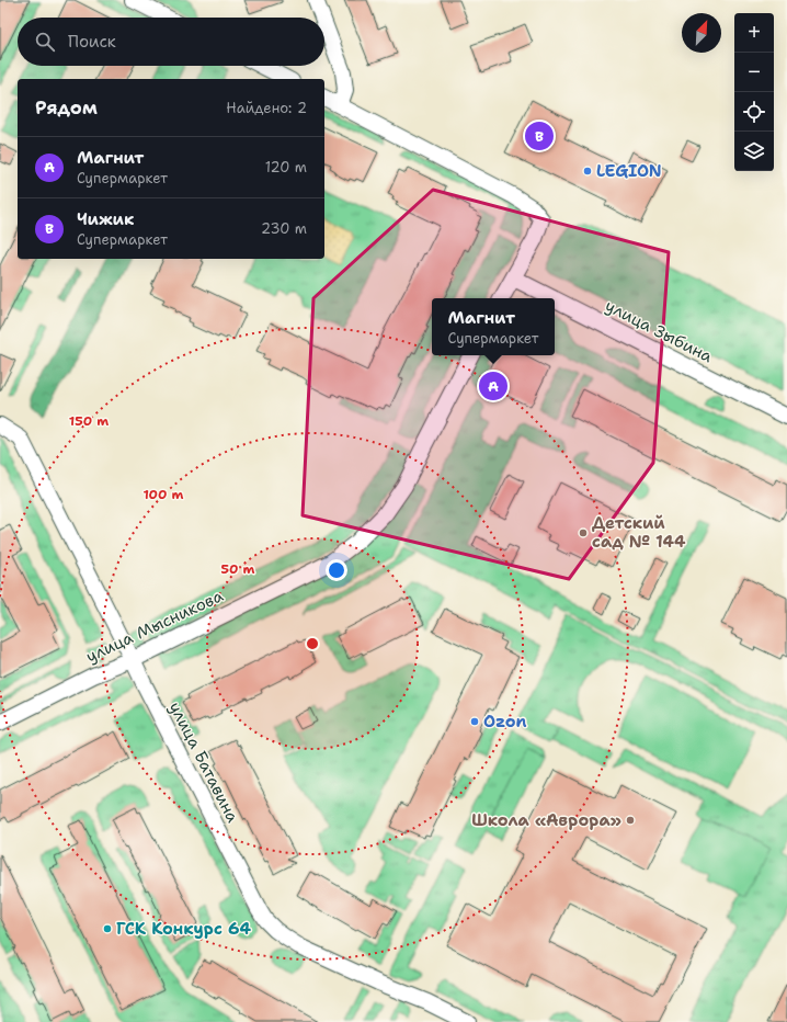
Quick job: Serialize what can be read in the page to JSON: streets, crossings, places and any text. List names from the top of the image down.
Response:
{
  "streets": {
    "street": ["улица Зыбина", "улица Мысникова", "улица Батавина"]
  },
  "crossings": [
    ["улица Мысникова", "улица Батавина"]
  ],
  "places": [
    "LEGION",
    "Детский сад № 144",
    "Ozon",
    "Школа «Аврора»",
    "ГСК Конкурс 64"
  ],
  "north": "top right",
  "page": {
    "map_buttons": ["+", "−"],
    "search": "Поиск",
    "heading": ["Рядом", "Найдено: 2"],
    "pins": ["B", "A"],
    "list": [
      {
        "mark": "A",
        "name": "Магнит",
        "note": "Супермаркет",
        "value": "120 m"
      },
      {
        "mark": "B",
        "name": "Чижик",
        "note": "Супермаркет",
        "value": "230 m"
      }
    ],
    "popup": ["Магнит", "Супермаркет"]
  },
  "rings": ["150 m", "100 m", "50 m"]
}
